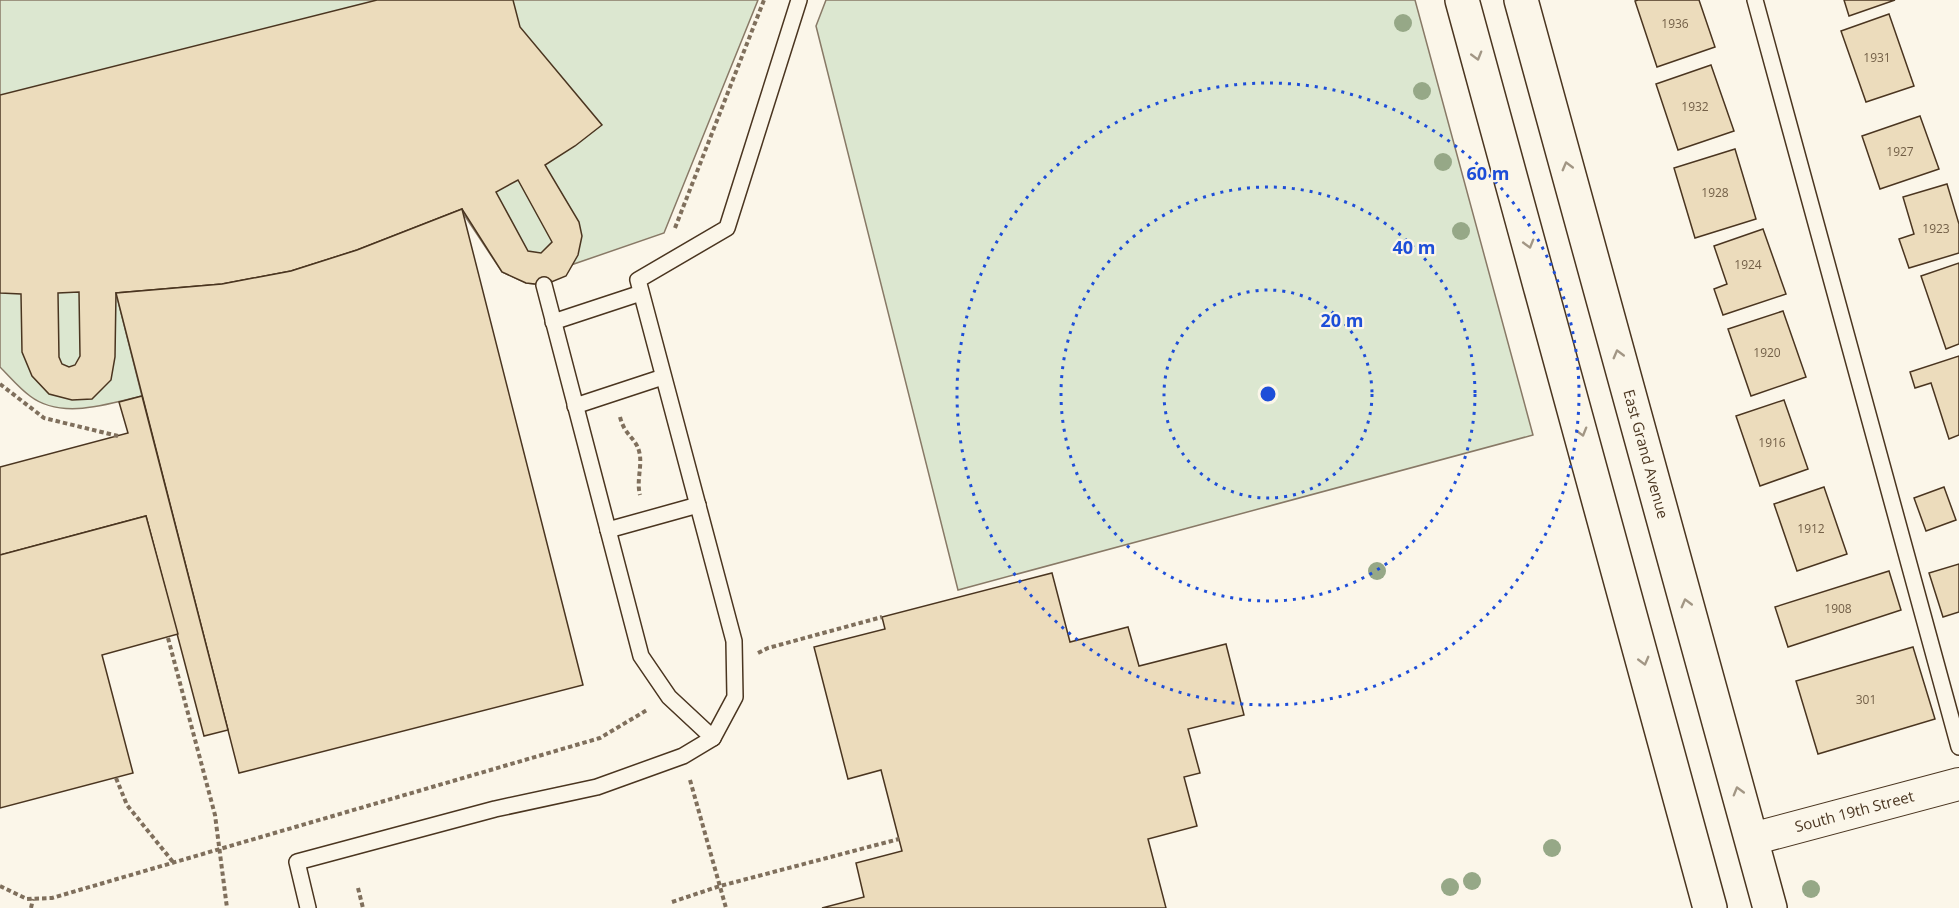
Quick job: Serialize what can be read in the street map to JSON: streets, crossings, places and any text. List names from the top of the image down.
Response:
{
  "streets": {
    "main road": ["East Grand Avenue"],
    "street": ["South 19th Street"]
  },
  "crossings": [
    ["East Grand Avenue", "South 19th Street"]
  ],
  "house_numbers": [
    "1936",
    "1931",
    "1932",
    "1927",
    "1928",
    "1923",
    "1924",
    "1920",
    "1916",
    "1912",
    "1908",
    "301"
  ],
  "rings": ["60 m", "40 m", "20 m"]
}
